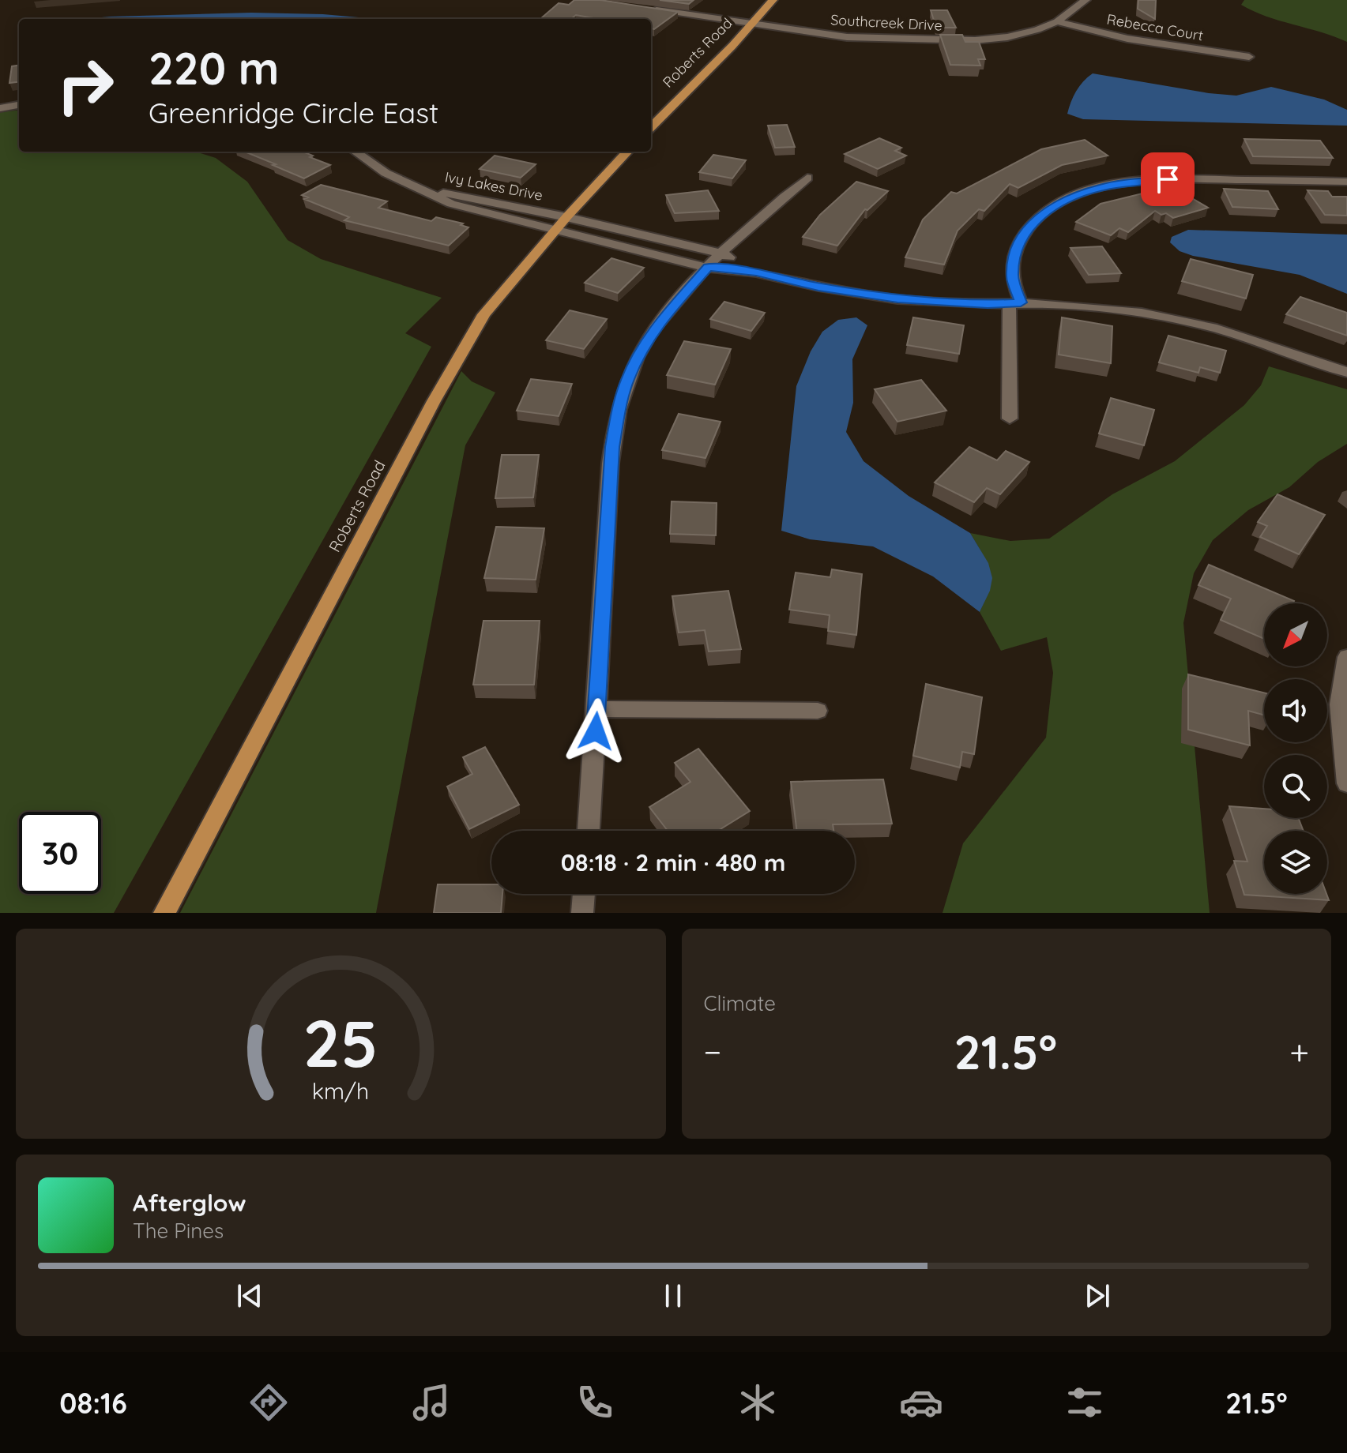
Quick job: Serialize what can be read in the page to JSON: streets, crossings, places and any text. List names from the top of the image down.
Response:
{
  "streets": {
    "main road": ["Roberts Road"],
    "street": ["Southcreek Drive", "Rebecca Court", "Ivy Lakes Drive"]
  },
  "crossings": [
    ["Southcreek Drive", "Rebecca Court"],
    ["Southcreek Drive", "Roberts Road"],
    ["Roberts Road", "Ivy Lakes Drive"]
  ],
  "north": "bottom left",
  "page": {
    "turn": ["220 m", "Greenridge Circle East"],
    "limit": "30",
    "trip": "08:18 · 2 min · 480 m",
    "tile": "Climate",
    "heat": ["−", "21.5°", "+"],
    "song": ["Afterglow", "The Pines"],
    "tabs": ["08:16", "21.5°"],
    "gauge": ["25", "km/h"]
  }
}
